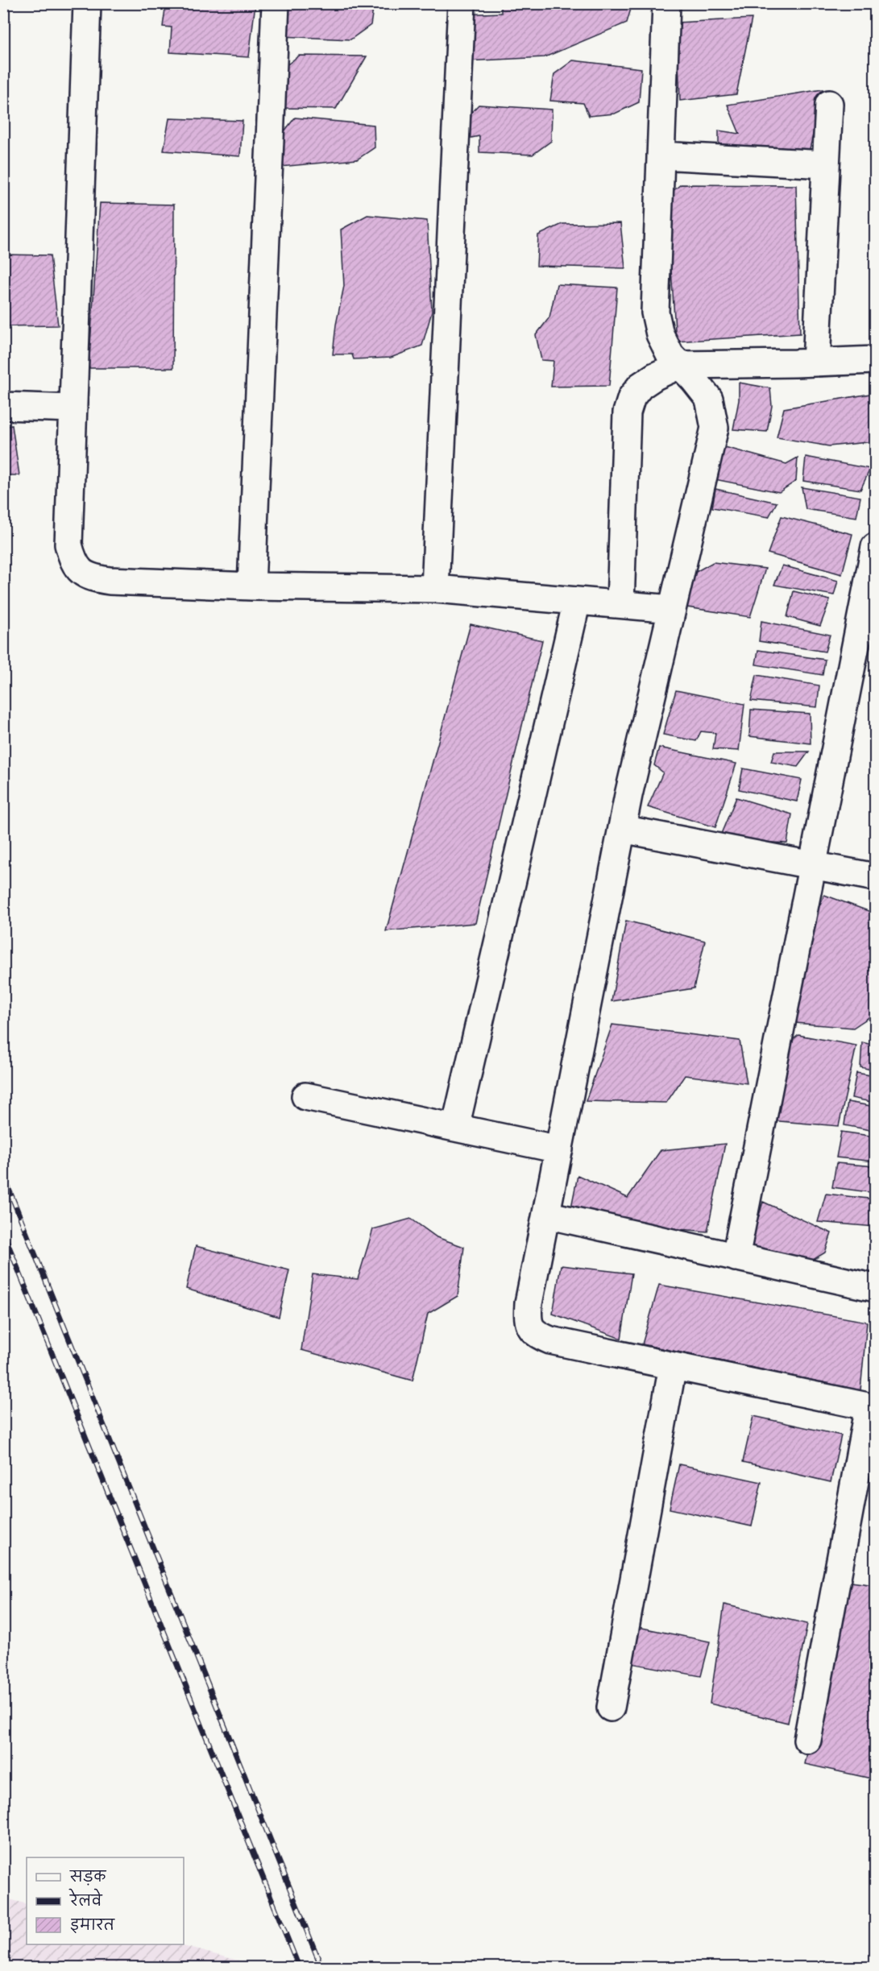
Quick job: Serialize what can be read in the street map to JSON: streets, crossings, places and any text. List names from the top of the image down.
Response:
{
  "legend": ["सड़क", "रेलवे", "इमारत"]
}
